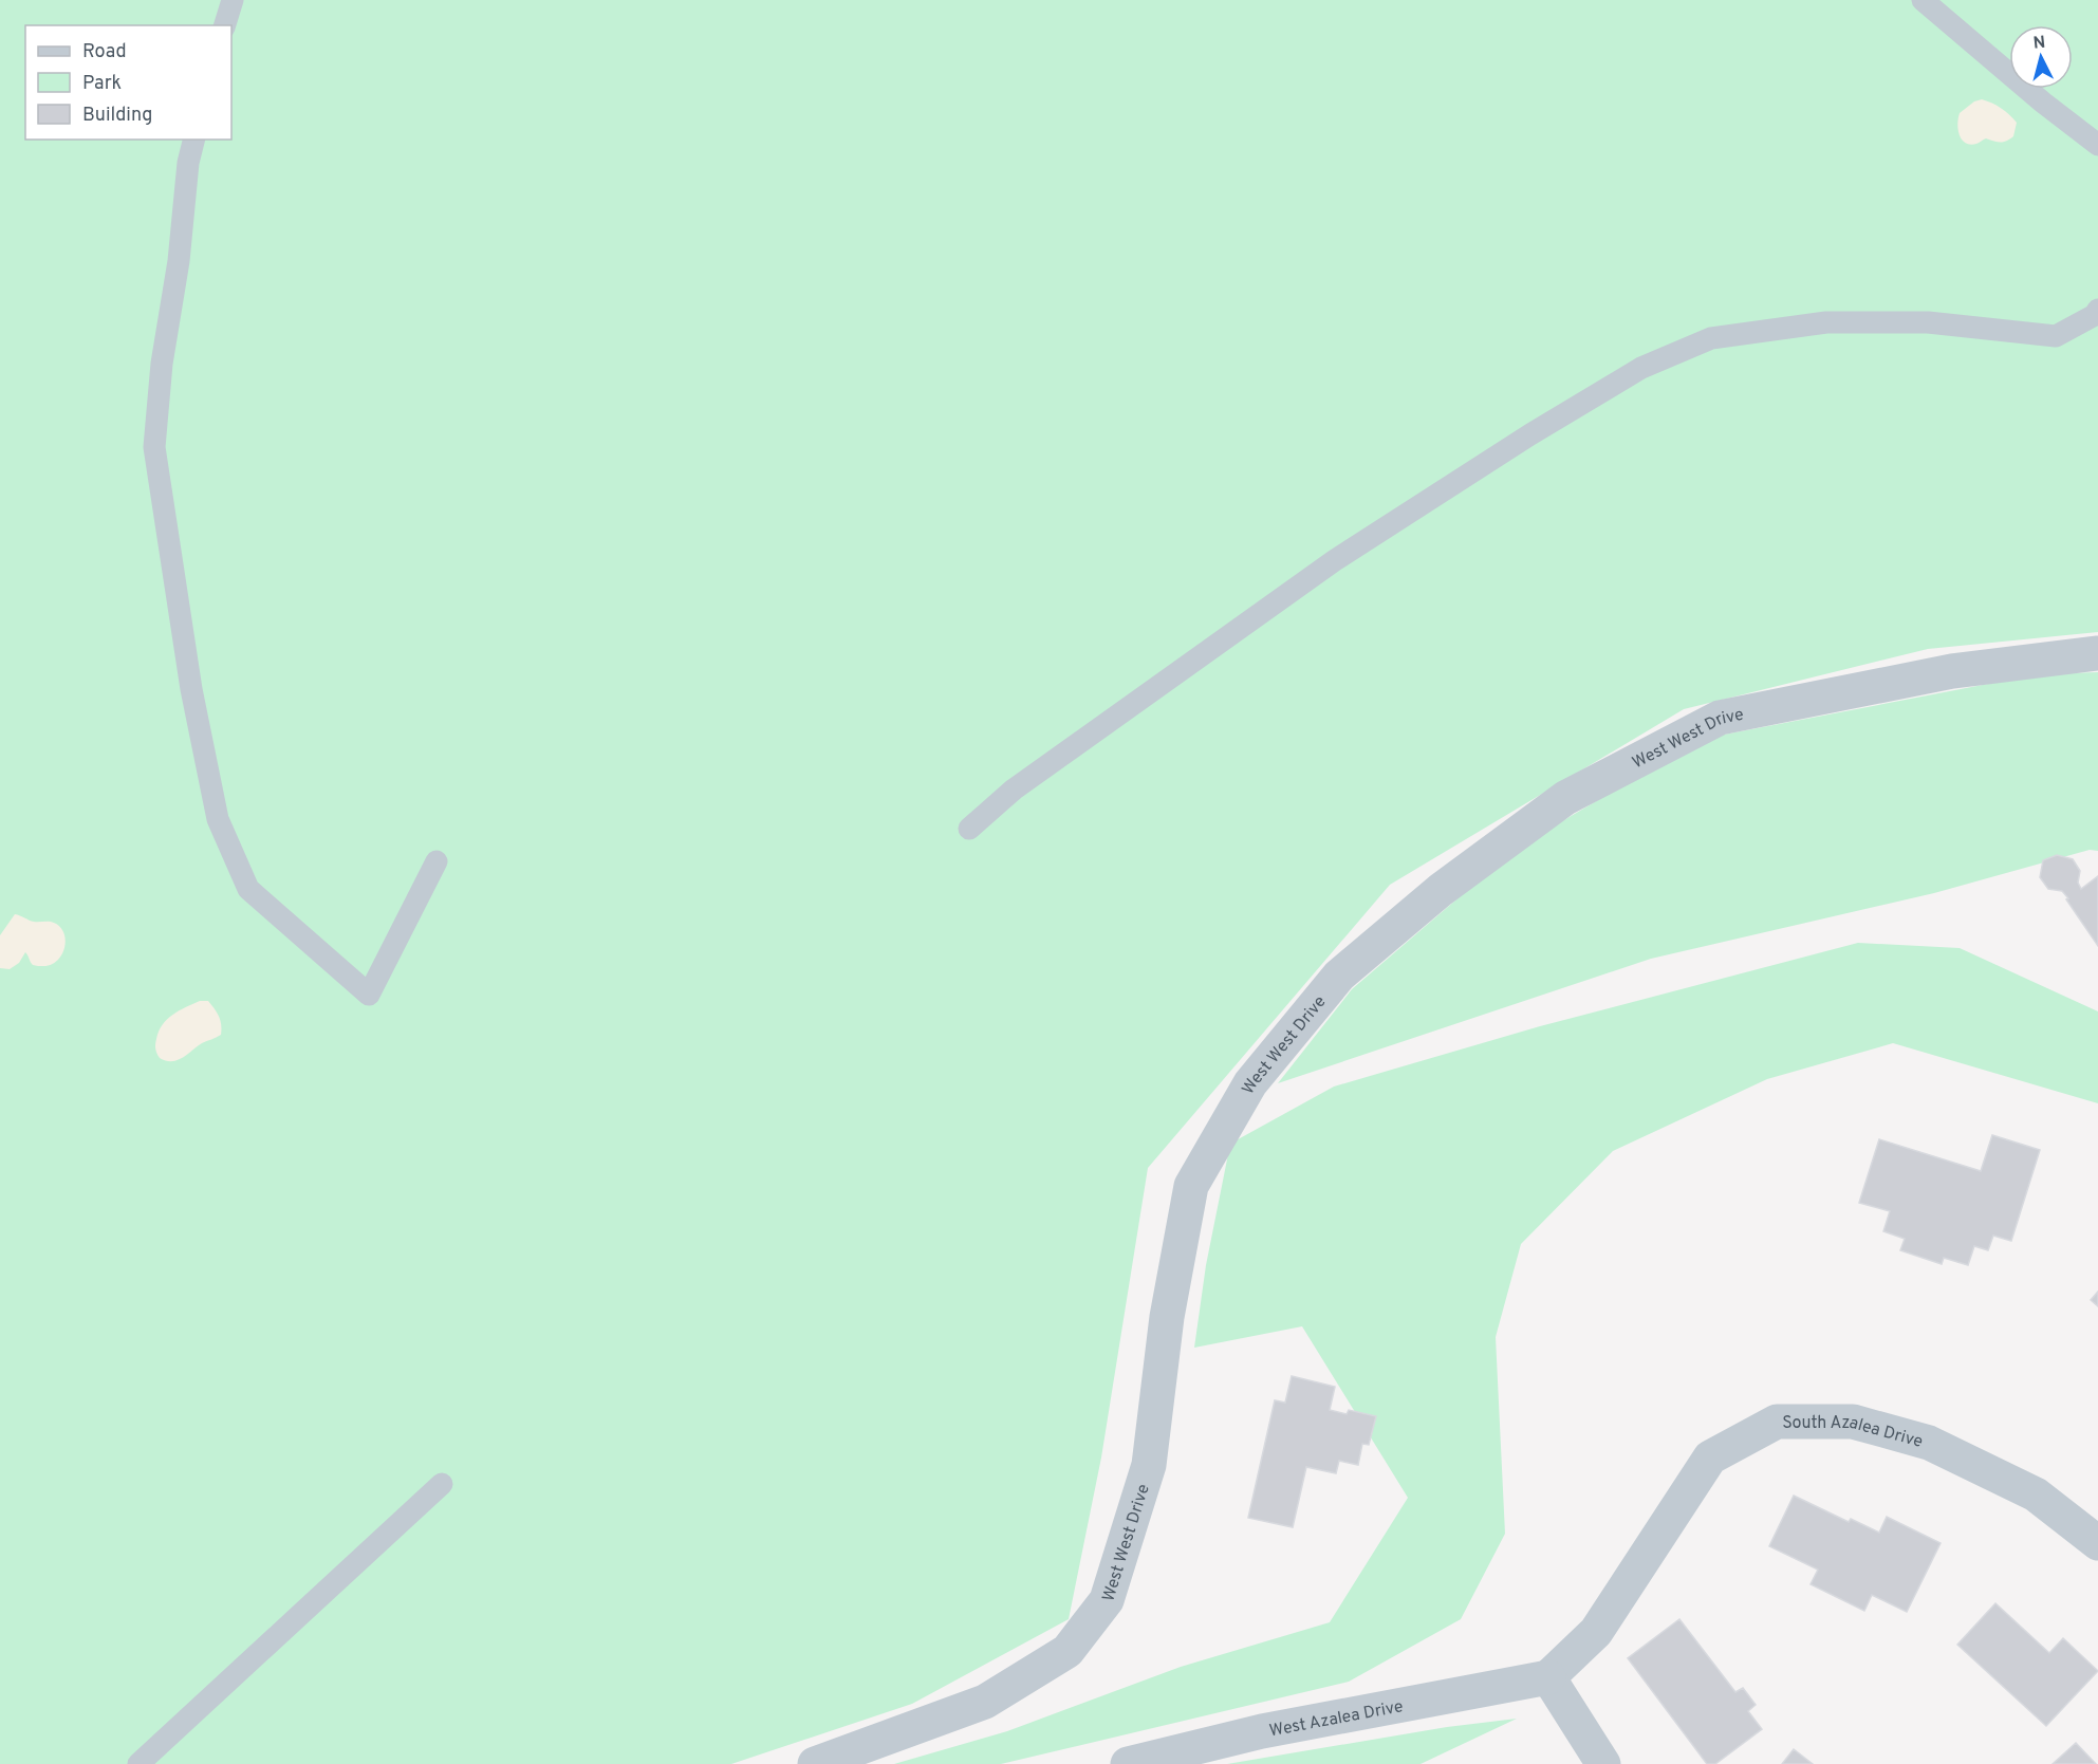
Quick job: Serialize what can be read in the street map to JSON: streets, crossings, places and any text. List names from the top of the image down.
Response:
{
  "streets": {
    "street": ["West West Drive", "South Azalea Drive", "West Azalea Drive"]
  },
  "crossings": [
    ["South Azalea Drive", "West Azalea Drive"]
  ],
  "legend": ["Road", "Park", "Building"],
  "north": "top"
}
